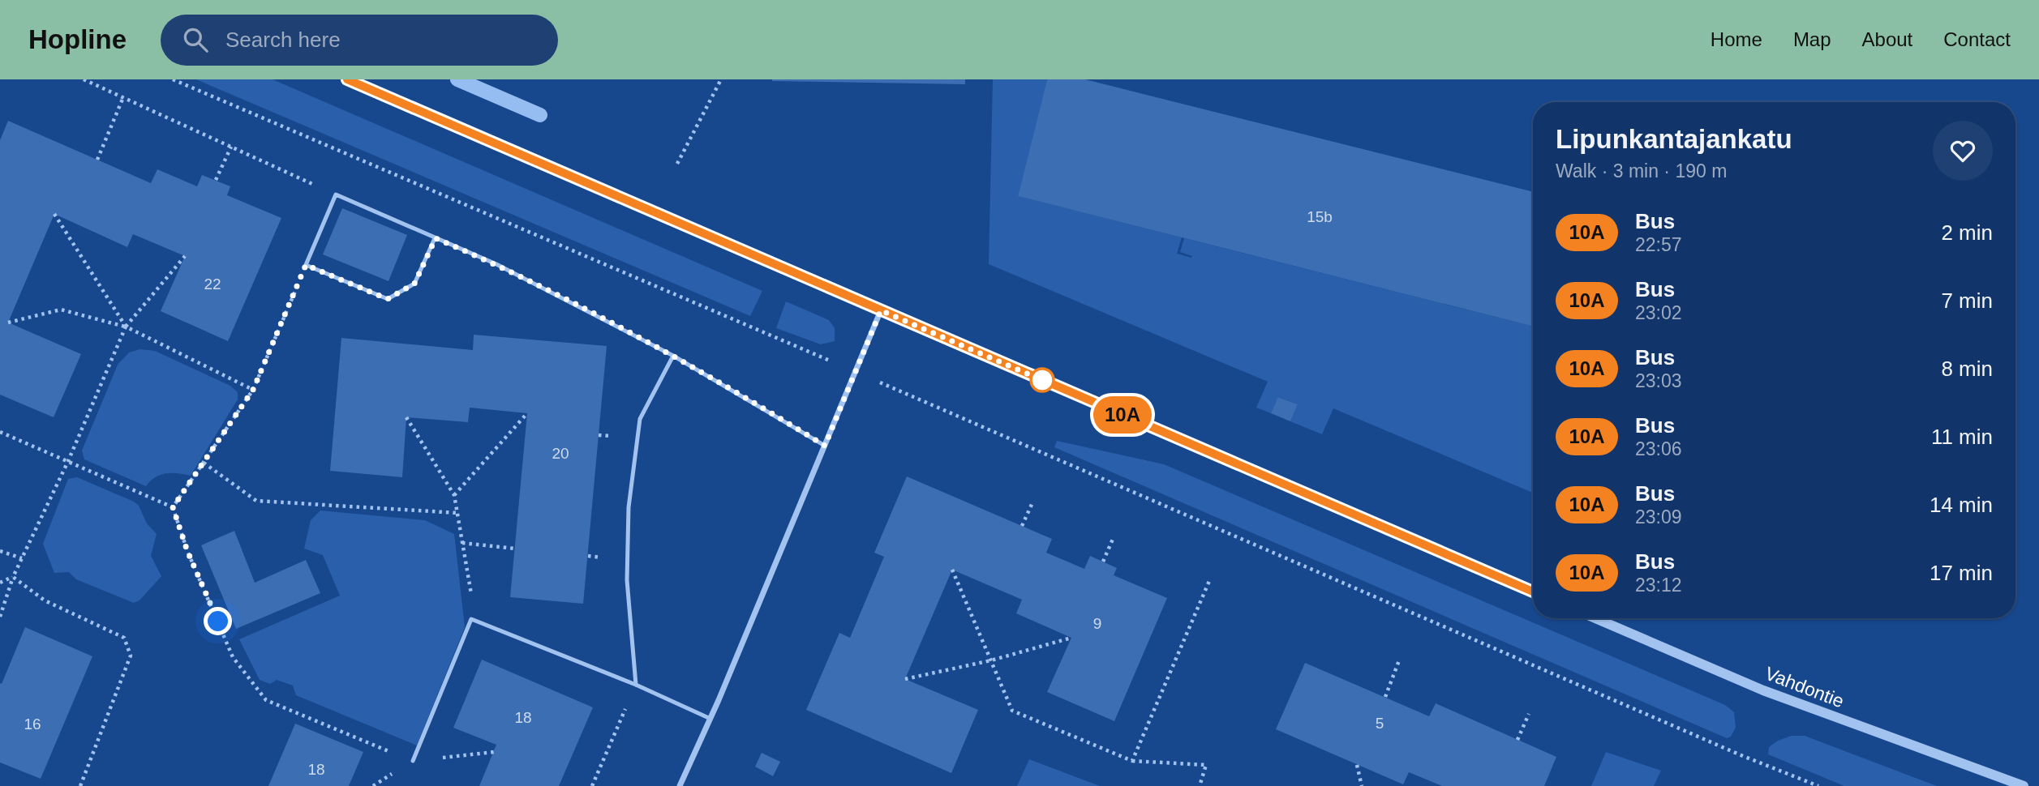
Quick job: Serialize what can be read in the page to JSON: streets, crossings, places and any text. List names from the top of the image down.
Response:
{
  "streets": {
    "street": ["Vahdontie"]
  },
  "lines": ["bus line 10A"],
  "house_numbers": [
    "15b",
    "22",
    "20",
    "9",
    "18",
    "5",
    "16",
    "18"
  ],
  "page": {
    "header": "Hopline",
    "search": "Search here",
    "nav": [
      "Home",
      "Map",
      "About",
      "Contact"
    ],
    "on_map": "10A",
    "heading": ["Lipunkantajankatu", "Walk · 3 min · 190 m"],
    "list": [
      {
        "mark": "10A",
        "name": "Bus",
        "note": "22:57",
        "value": "2 min"
      },
      {
        "mark": "10A",
        "name": "Bus",
        "note": "23:02",
        "value": "7 min"
      },
      {
        "mark": "10A",
        "name": "Bus",
        "note": "23:03",
        "value": "8 min"
      },
      {
        "mark": "10A",
        "name": "Bus",
        "note": "23:06",
        "value": "11 min"
      },
      {
        "mark": "10A",
        "name": "Bus",
        "note": "23:09",
        "value": "14 min"
      },
      {
        "mark": "10A",
        "name": "Bus",
        "note": "23:12",
        "value": "17 min"
      }
    ]
  }
}
